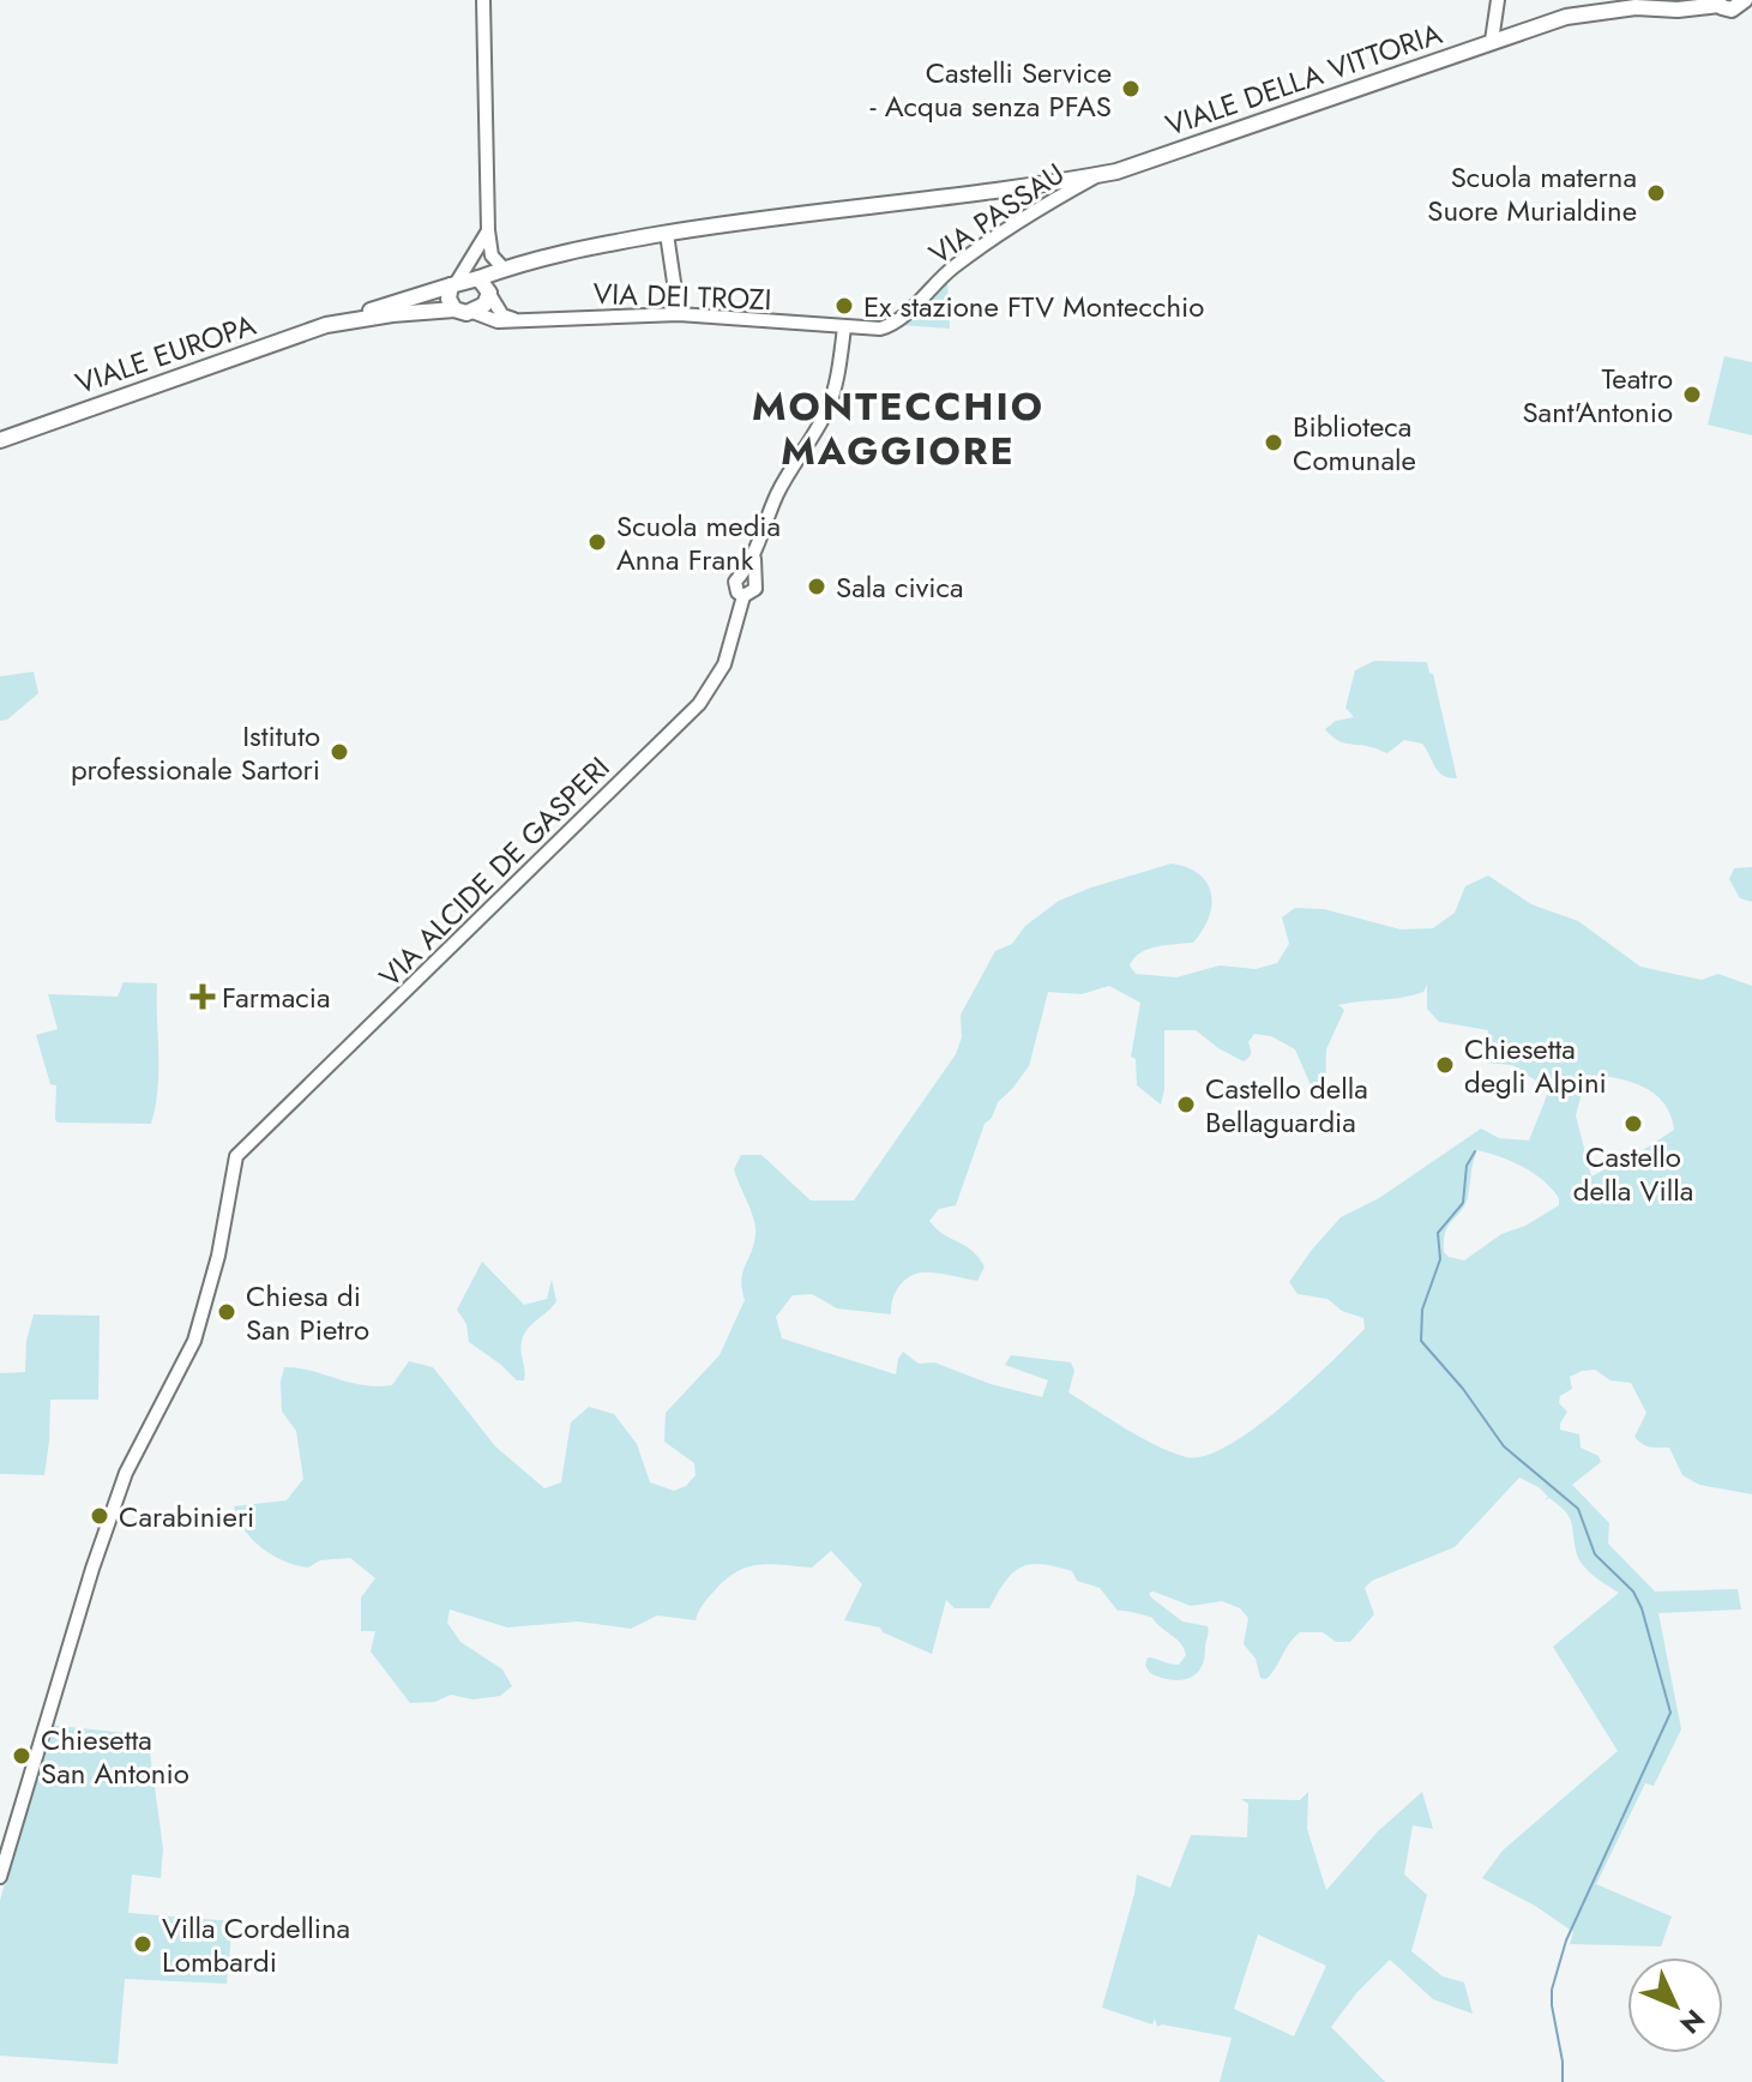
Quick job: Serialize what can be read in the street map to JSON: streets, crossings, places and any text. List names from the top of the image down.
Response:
{
  "streets": {
    "main road": ["VIALE DELLA VITTORIA", "VIALE EUROPA"],
    "street": ["VIA PASSAU", "VIA DEI TROZI", "VIA ALCIDE DE GASPERI"]
  },
  "crossings": [
    ["VIALE DELLA VITTORIA", "VIA PASSAU"],
    ["VIALE DELLA VITTORIA", "VIALE EUROPA"],
    ["VIA PASSAU", "VIA DEI TROZI"],
    ["VIA PASSAU", "VIALE EUROPA"],
    ["VIA PASSAU", "VIA ALCIDE DE GASPERI"],
    ["VIA DEI TROZI", "VIALE EUROPA"],
    ["VIA DEI TROZI", "VIA ALCIDE DE GASPERI"]
  ],
  "districts": ["MONTECCHIO MAGGIORE"],
  "places": {
    "other": [
      "Castelli Service - Acqua senza PFAS",
      "Scuola materna Suore Murialdine",
      "Ex stazione FTV Montecchio",
      "Teatro Sant'Antonio",
      "Biblioteca Comunale",
      "Scuola media Anna Frank",
      "Sala civica",
      "Istituto professionale Sartori",
      "Chiesetta degli Alpini",
      "Castello della Bellaguardia",
      "Castello della Villa",
      "Chiesa di San Pietro",
      "Carabinieri",
      "Chiesetta San Antonio",
      "Villa Cordellina Lombardi"
    ],
    "health": ["Farmacia"]
  },
  "north": "bottom right"
}
